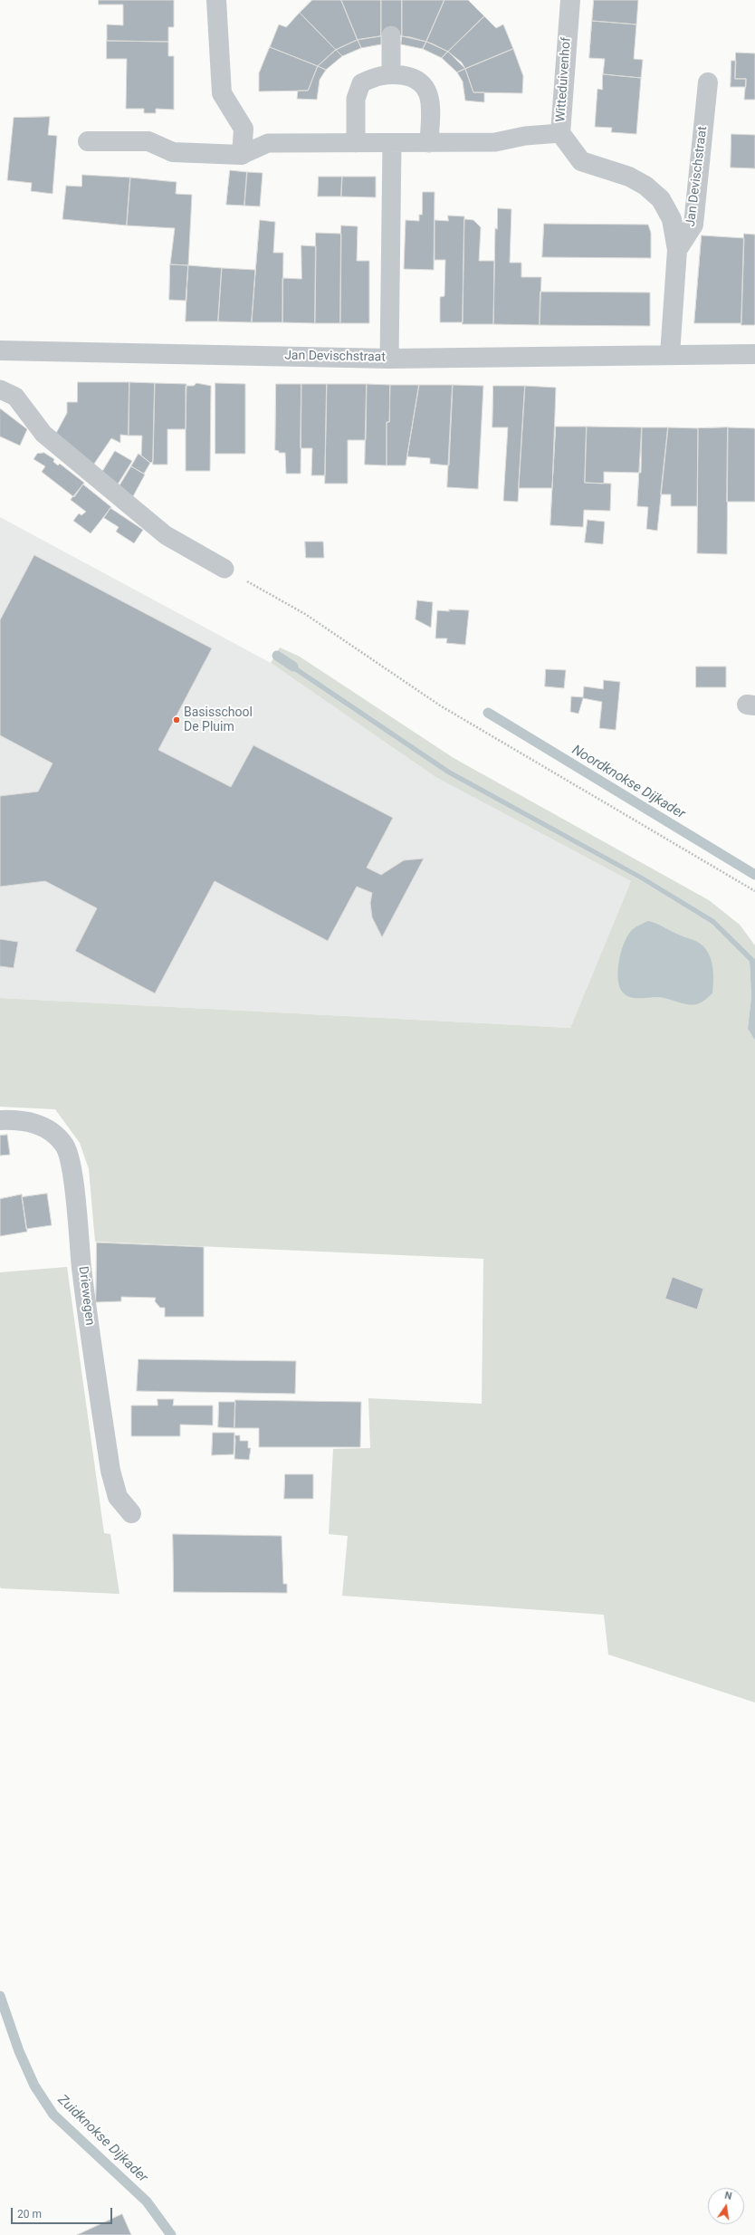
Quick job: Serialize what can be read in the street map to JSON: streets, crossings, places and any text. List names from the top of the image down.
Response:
{
  "streets": {
    "street": ["Witteduivenhof", "Jan Devischstraat", "Driewegen"]
  },
  "crossings": [
    ["Witteduivenhof", "Jan Devischstraat"]
  ],
  "water": ["Noordknokse Dijkader", "Zuidknokse Dijkader"],
  "places": ["Basisschool De Pluim"],
  "scale_bar": "20 m",
  "north": "top"
}
